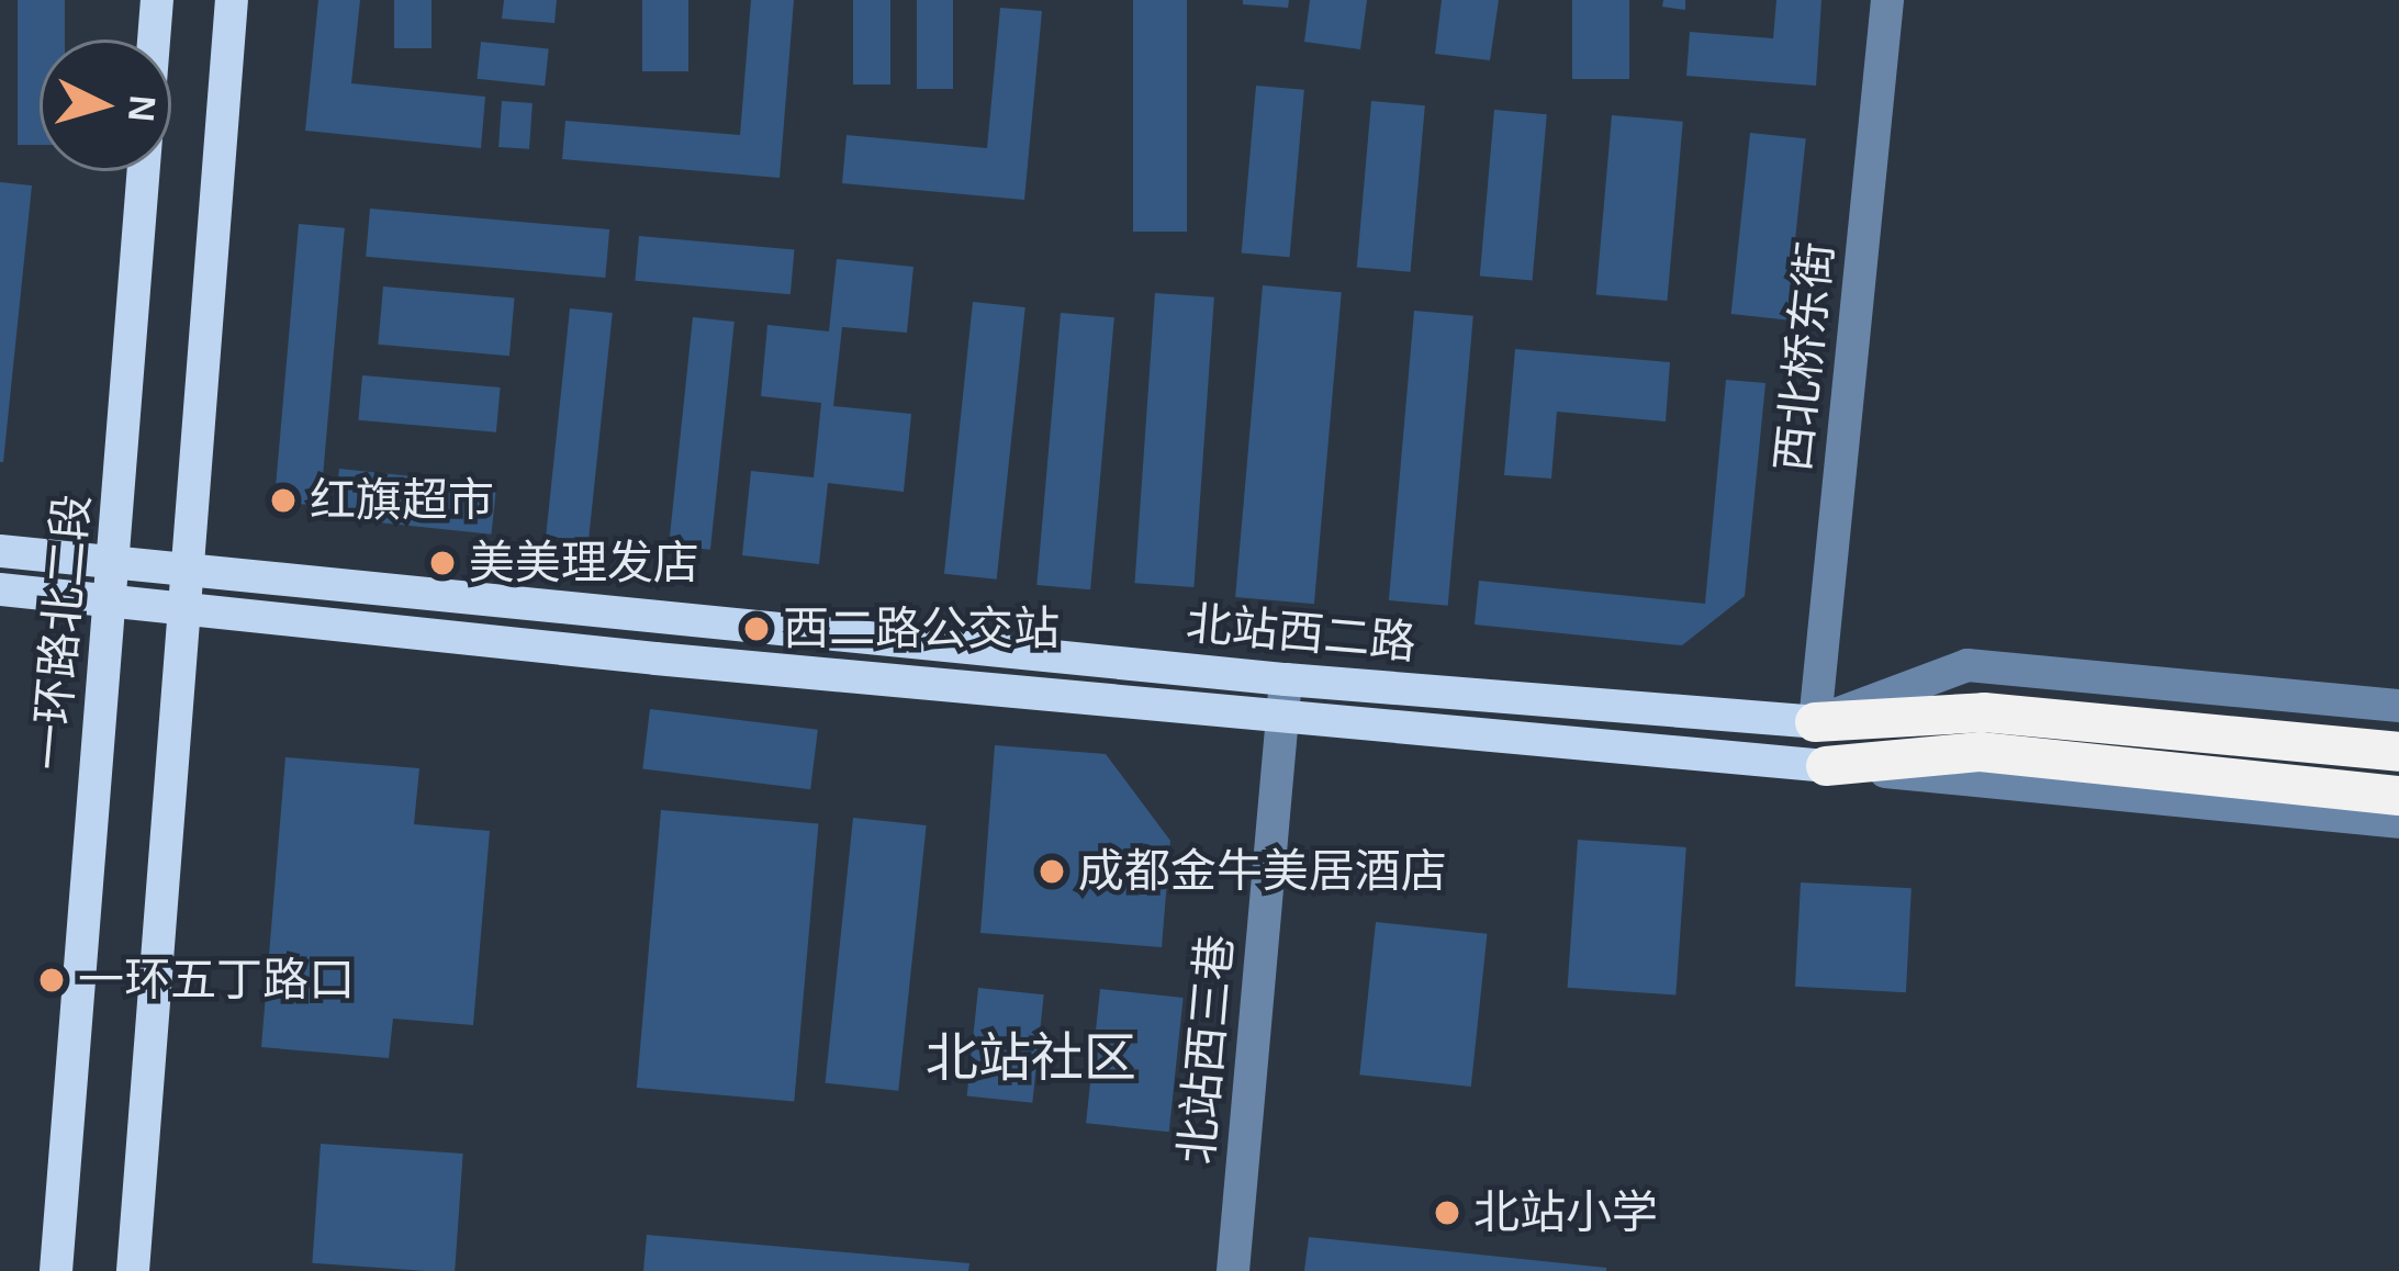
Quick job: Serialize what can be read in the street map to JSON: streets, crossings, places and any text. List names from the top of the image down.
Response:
{
  "streets": {
    "main road": ["一环路北二段", "北站西二路"],
    "street": ["西北桥东街", "北站西三巷"]
  },
  "crossings": [
    ["西北桥东街", "北站西二路"],
    ["一环路北二段", "北站西二路"],
    ["北站西二路", "北站西三巷"]
  ],
  "districts": ["北站社区"],
  "places": [
    "红旗超市",
    "美美理发店",
    "西二路公交站",
    "成都金牛美居酒店",
    "一环五丁路口",
    "北站小学"
  ],
  "north": "right"
}
